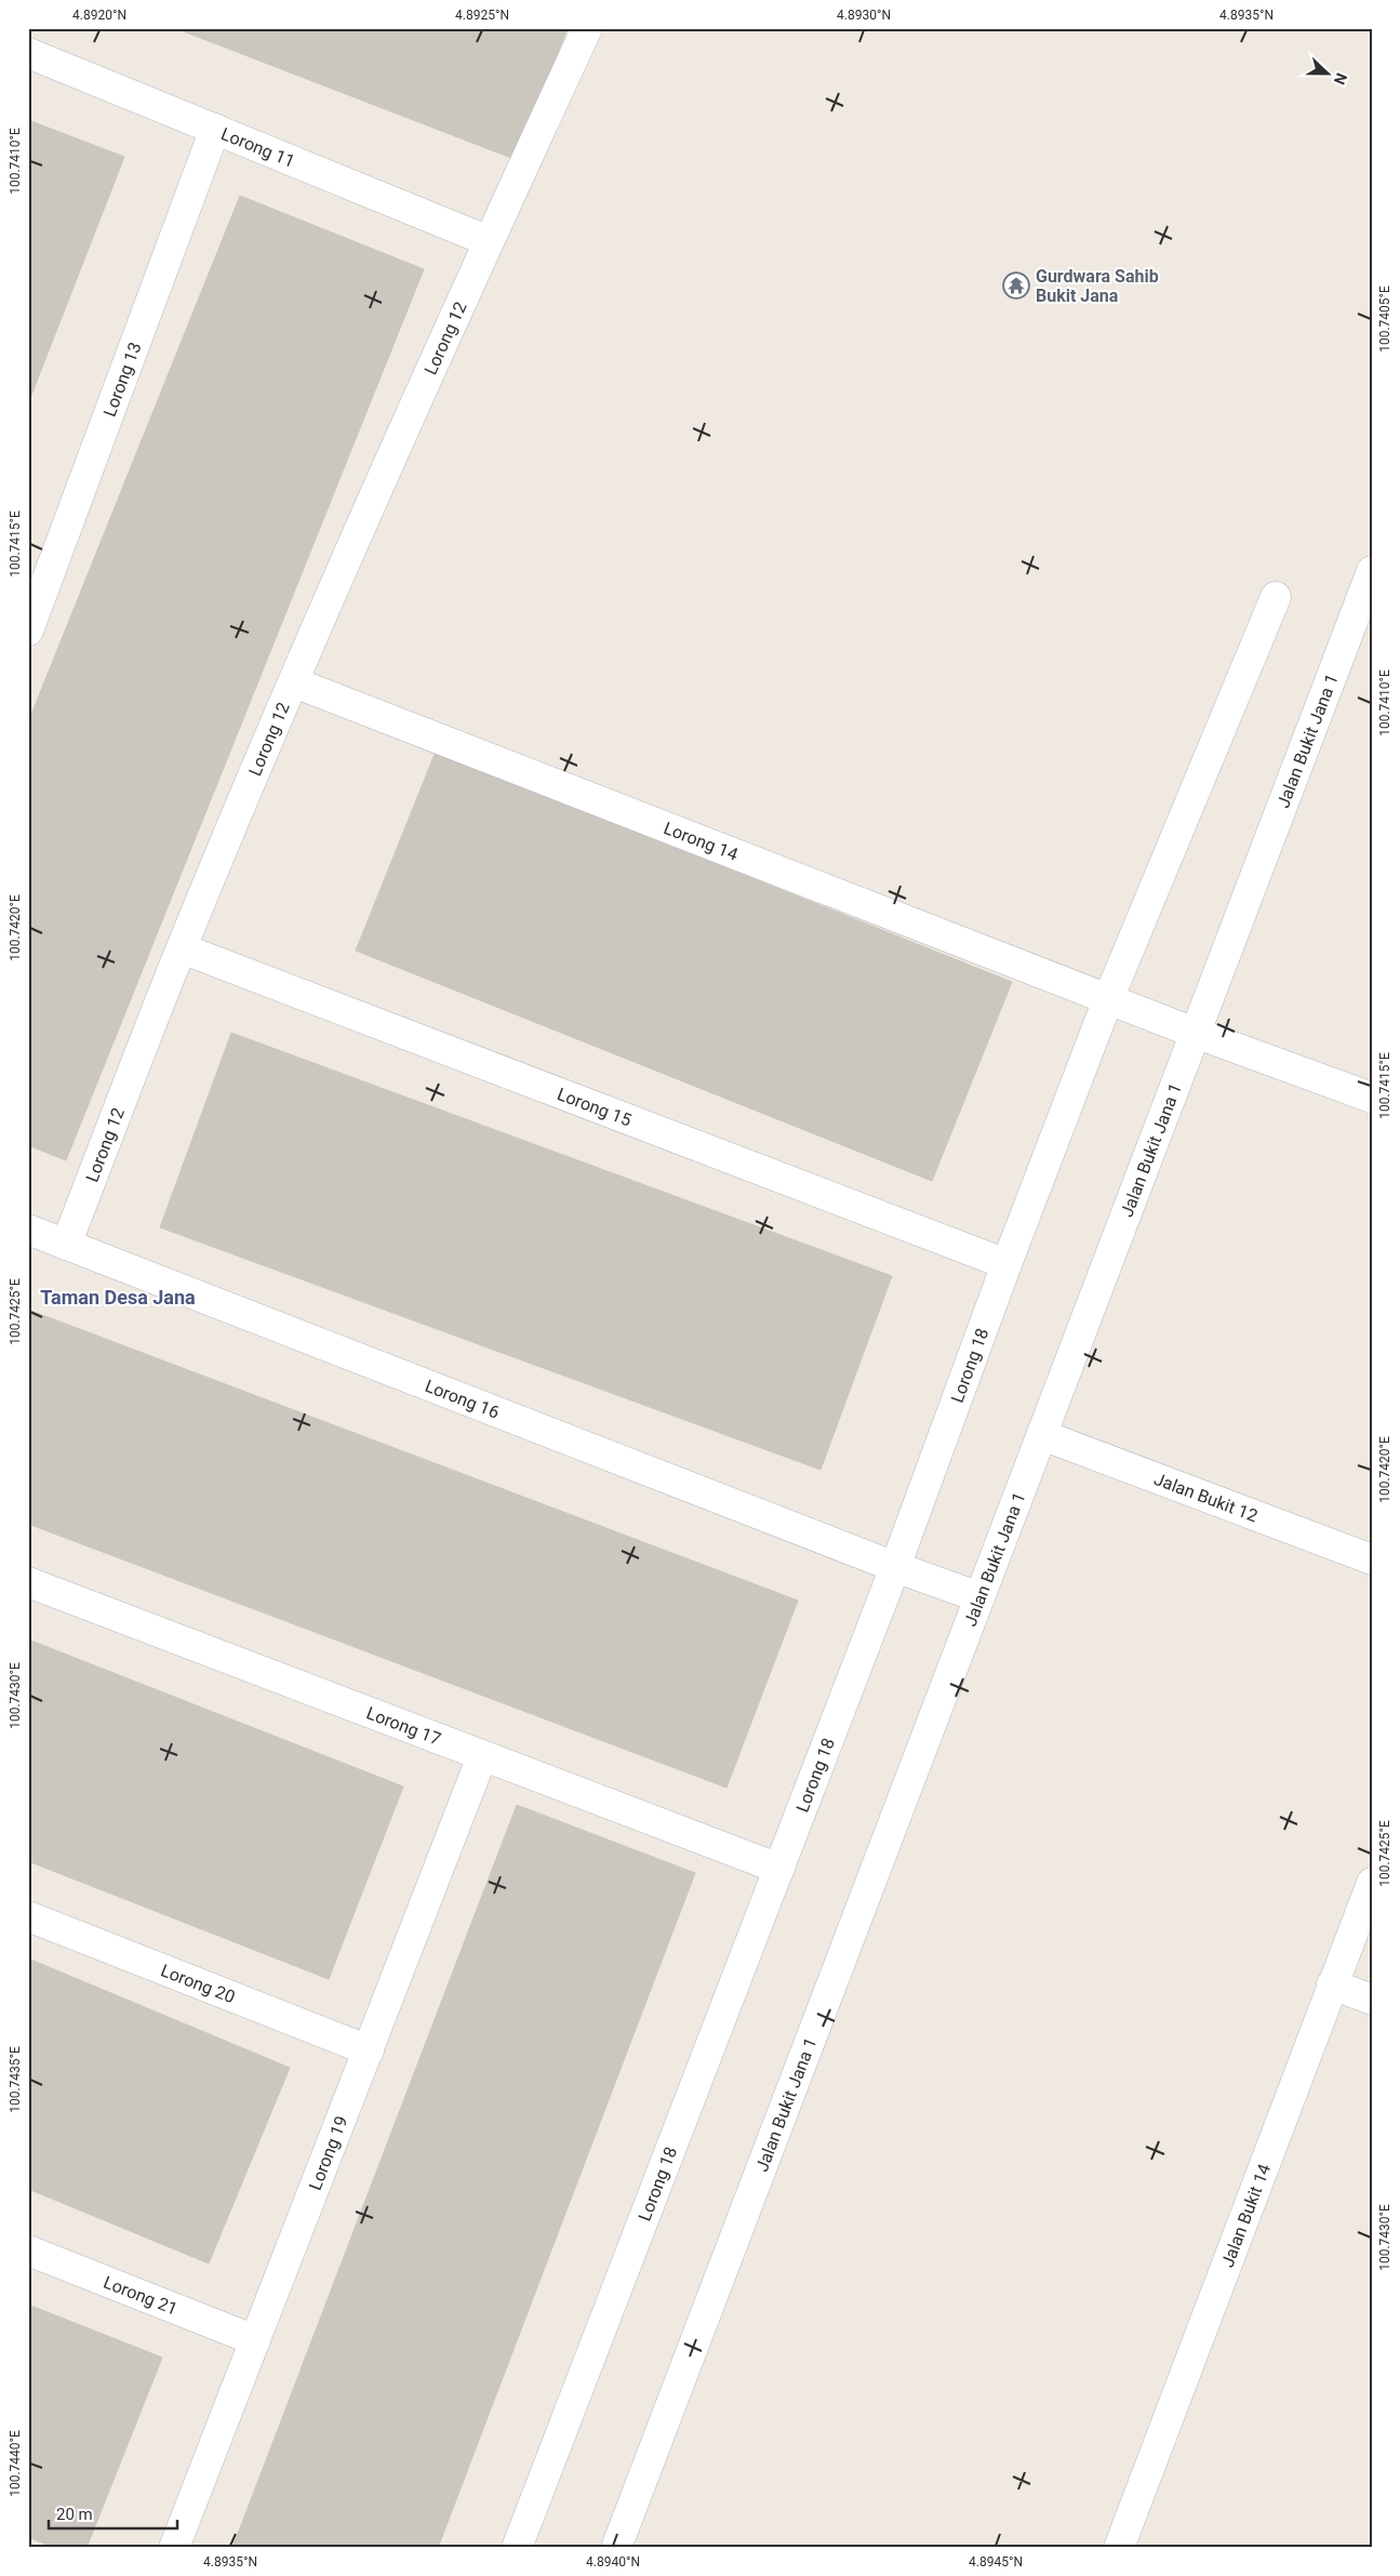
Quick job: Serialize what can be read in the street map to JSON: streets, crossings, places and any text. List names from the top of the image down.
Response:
{
  "streets": {
    "street": [
      "Lorong 11",
      "Lorong 12",
      "Lorong 13",
      "Jalan Bukit Jana 1",
      "Lorong 14",
      "Lorong 15",
      "Lorong 18",
      "Lorong 16",
      "Jalan Bukit 12",
      "Lorong 17",
      "Lorong 20",
      "Lorong 19",
      "Jalan Bukit 14",
      "Lorong 21"
    ]
  },
  "crossings": [
    ["Lorong 11", "Lorong 12"],
    ["Lorong 11", "Lorong 13"],
    ["Lorong 12", "Lorong 14"],
    ["Lorong 12", "Lorong 15"],
    ["Lorong 12", "Lorong 16"],
    ["Jalan Bukit Jana 1", "Lorong 14"],
    ["Jalan Bukit Jana 1", "Lorong 16"],
    ["Jalan Bukit Jana 1", "Jalan Bukit 12"],
    ["Lorong 14", "Lorong 18"],
    ["Lorong 15", "Lorong 18"],
    ["Lorong 18", "Lorong 16"],
    ["Lorong 18", "Lorong 17"],
    ["Lorong 17", "Lorong 19"],
    ["Lorong 20", "Lorong 19"],
    ["Lorong 19", "Lorong 21"]
  ],
  "districts": ["Taman Desa Jana"],
  "places": {
    "temple": ["Gurdwara Sahib Bukit Jana"]
  },
  "scale_bar": "20 m",
  "north": "right",
  "coordinates": [
    "4.8920°N",
    "4.8925°N",
    "4.8930°N",
    "4.8935°N",
    "100.7410°E",
    "100.7405°E",
    "100.7415°E",
    "100.7420°E",
    "100.7425°E",
    "100.7430°E",
    "100.7435°E",
    "100.7440°E",
    "4.8940°N",
    "4.8945°N"
  ]
}
